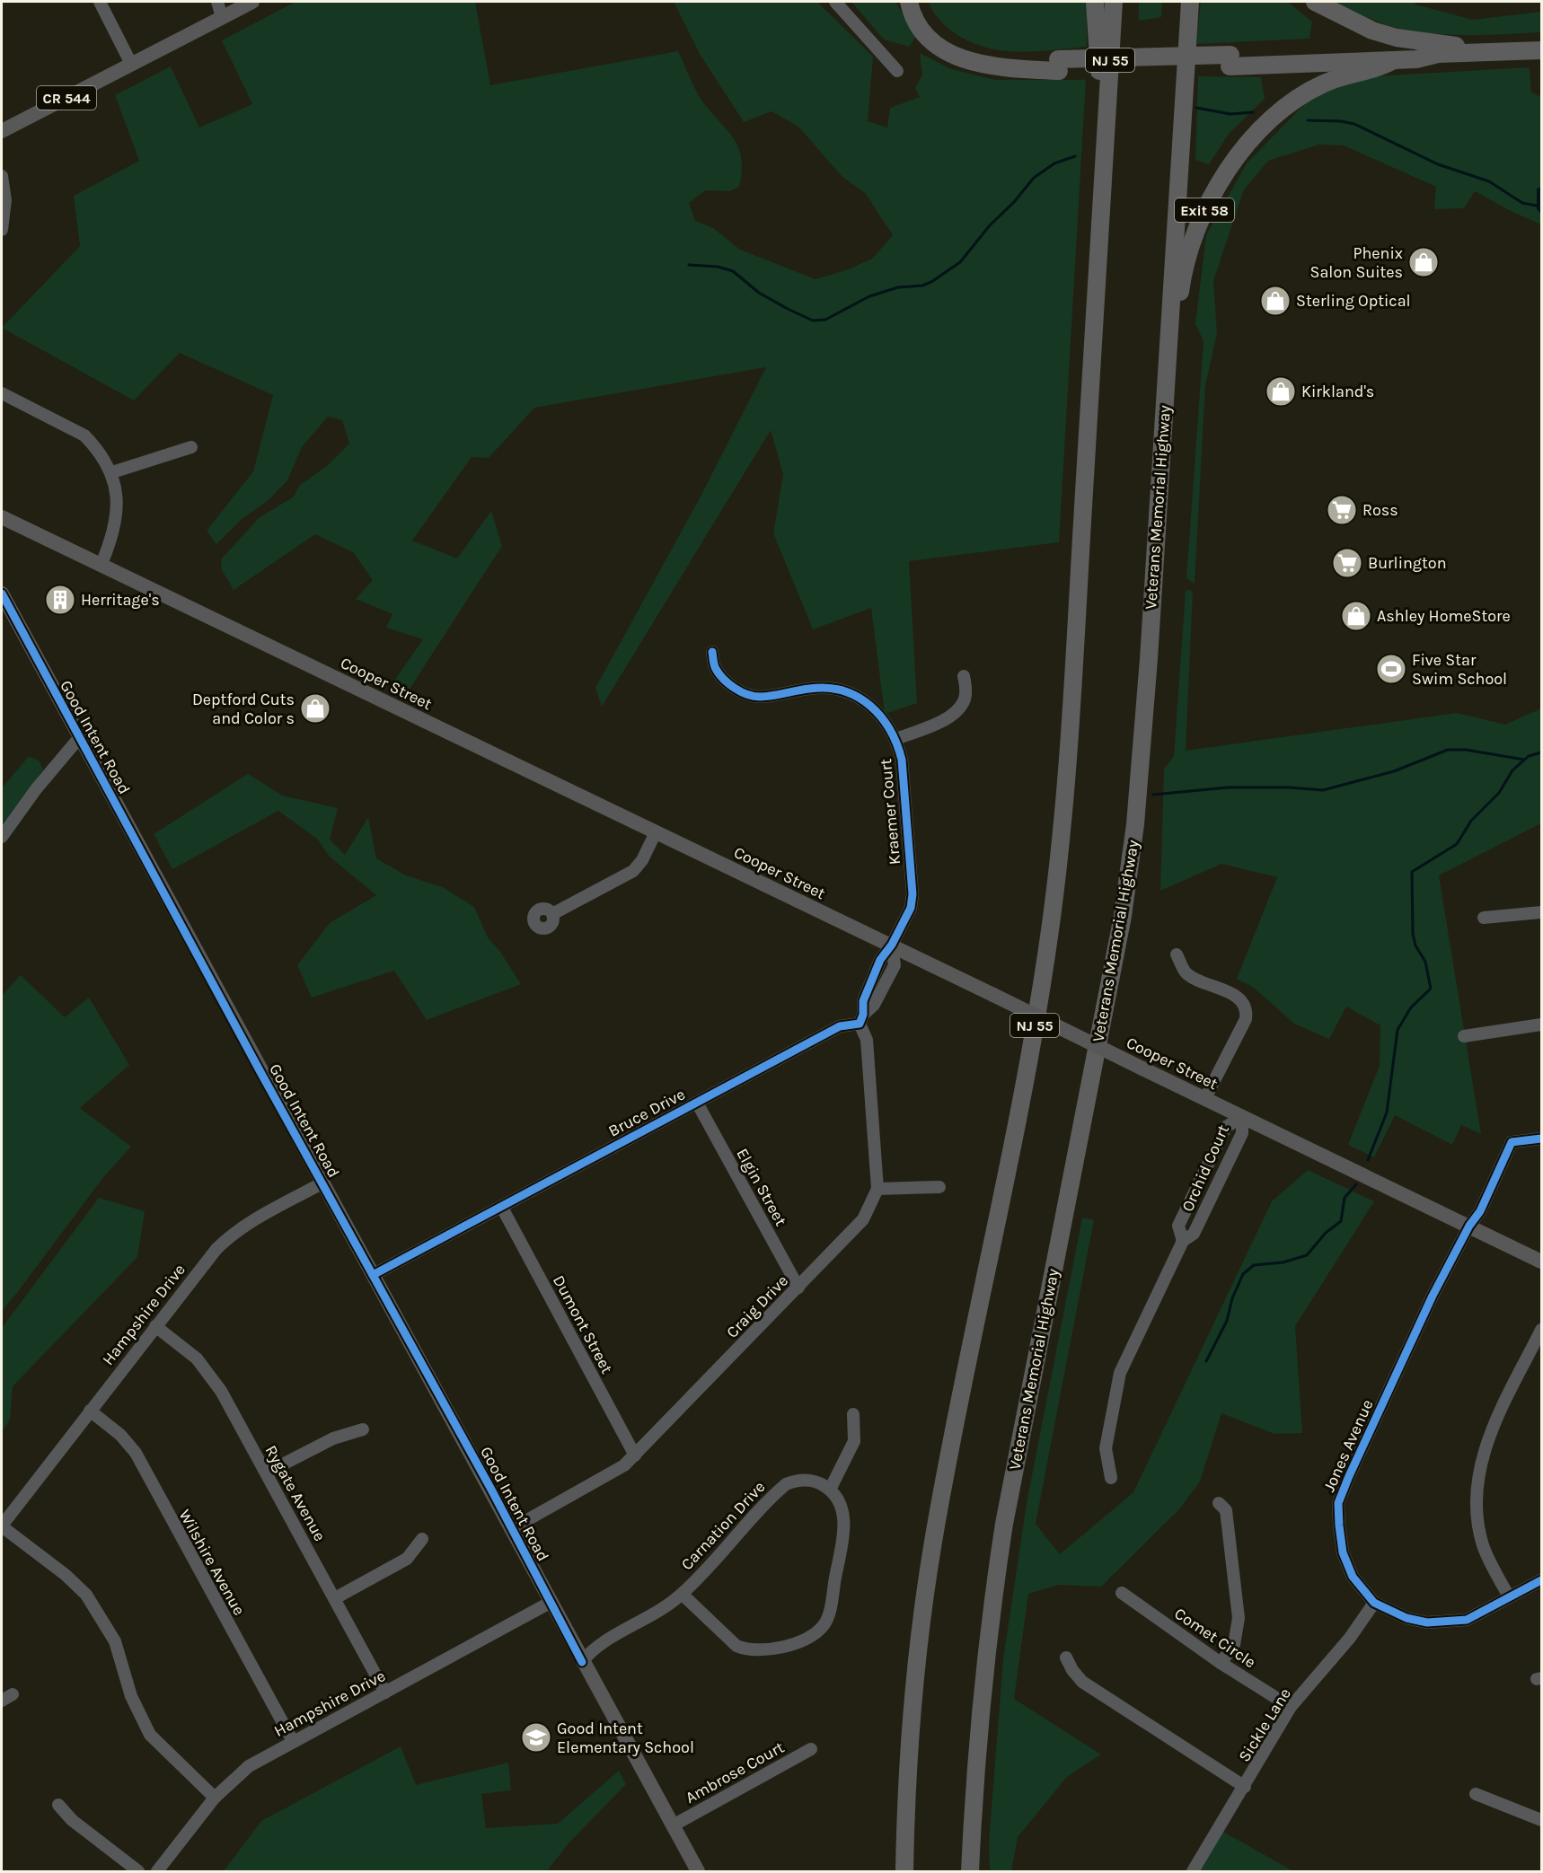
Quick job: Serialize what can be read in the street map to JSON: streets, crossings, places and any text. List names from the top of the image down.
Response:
{
  "streets": {
    "highway": ["NJ 55", "Exit 58", "Veterans Memorial Highway"],
    "main road": ["CR 544", "Cooper Street", "Good Intent Road"],
    "street": [
      "Kraemer Court",
      "Bruce Drive",
      "Orchid Court",
      "Elgin Street",
      "Craig Drive",
      "Hampshire Drive",
      "Dumont Street",
      "Jones Avenue",
      "Rygate Avenue",
      "Carnation Drive",
      "Wilshire Avenue",
      "Comet Circle",
      "Sickle Lane",
      "Ambrose Court"
    ]
  },
  "crossings": [
    ["Exit 58", "Veterans Memorial Highway"],
    ["Cooper Street", "Kraemer Court"],
    ["Cooper Street", "Orchid Court"],
    ["Cooper Street", "Jones Avenue"],
    ["Good Intent Road", "Bruce Drive"],
    ["Good Intent Road", "Craig Drive"],
    ["Good Intent Road", "Hampshire Drive"],
    ["Good Intent Road", "Carnation Drive"],
    ["Good Intent Road", "Ambrose Court"],
    ["Bruce Drive", "Elgin Street"],
    ["Bruce Drive", "Craig Drive"],
    ["Bruce Drive", "Dumont Street"],
    ["Elgin Street", "Craig Drive"],
    ["Craig Drive", "Dumont Street"],
    ["Hampshire Drive", "Rygate Avenue"],
    ["Hampshire Drive", "Wilshire Avenue"],
    ["Jones Avenue", "Sickle Lane"],
    ["Comet Circle", "Sickle Lane"]
  ],
  "places": {
    "shop": [
      "Phenix Salon Suites",
      "Sterling Optical",
      "Kirkland's",
      "Ashley HomeStore",
      "Deptford Cuts and Color s"
    ],
    "supermarket": ["Ross", "Burlington"],
    "building": ["Herritage's"],
    "sports": ["Five Star Swim School"],
    "school or university": ["Good Intent Elementary School"]
  }
}
